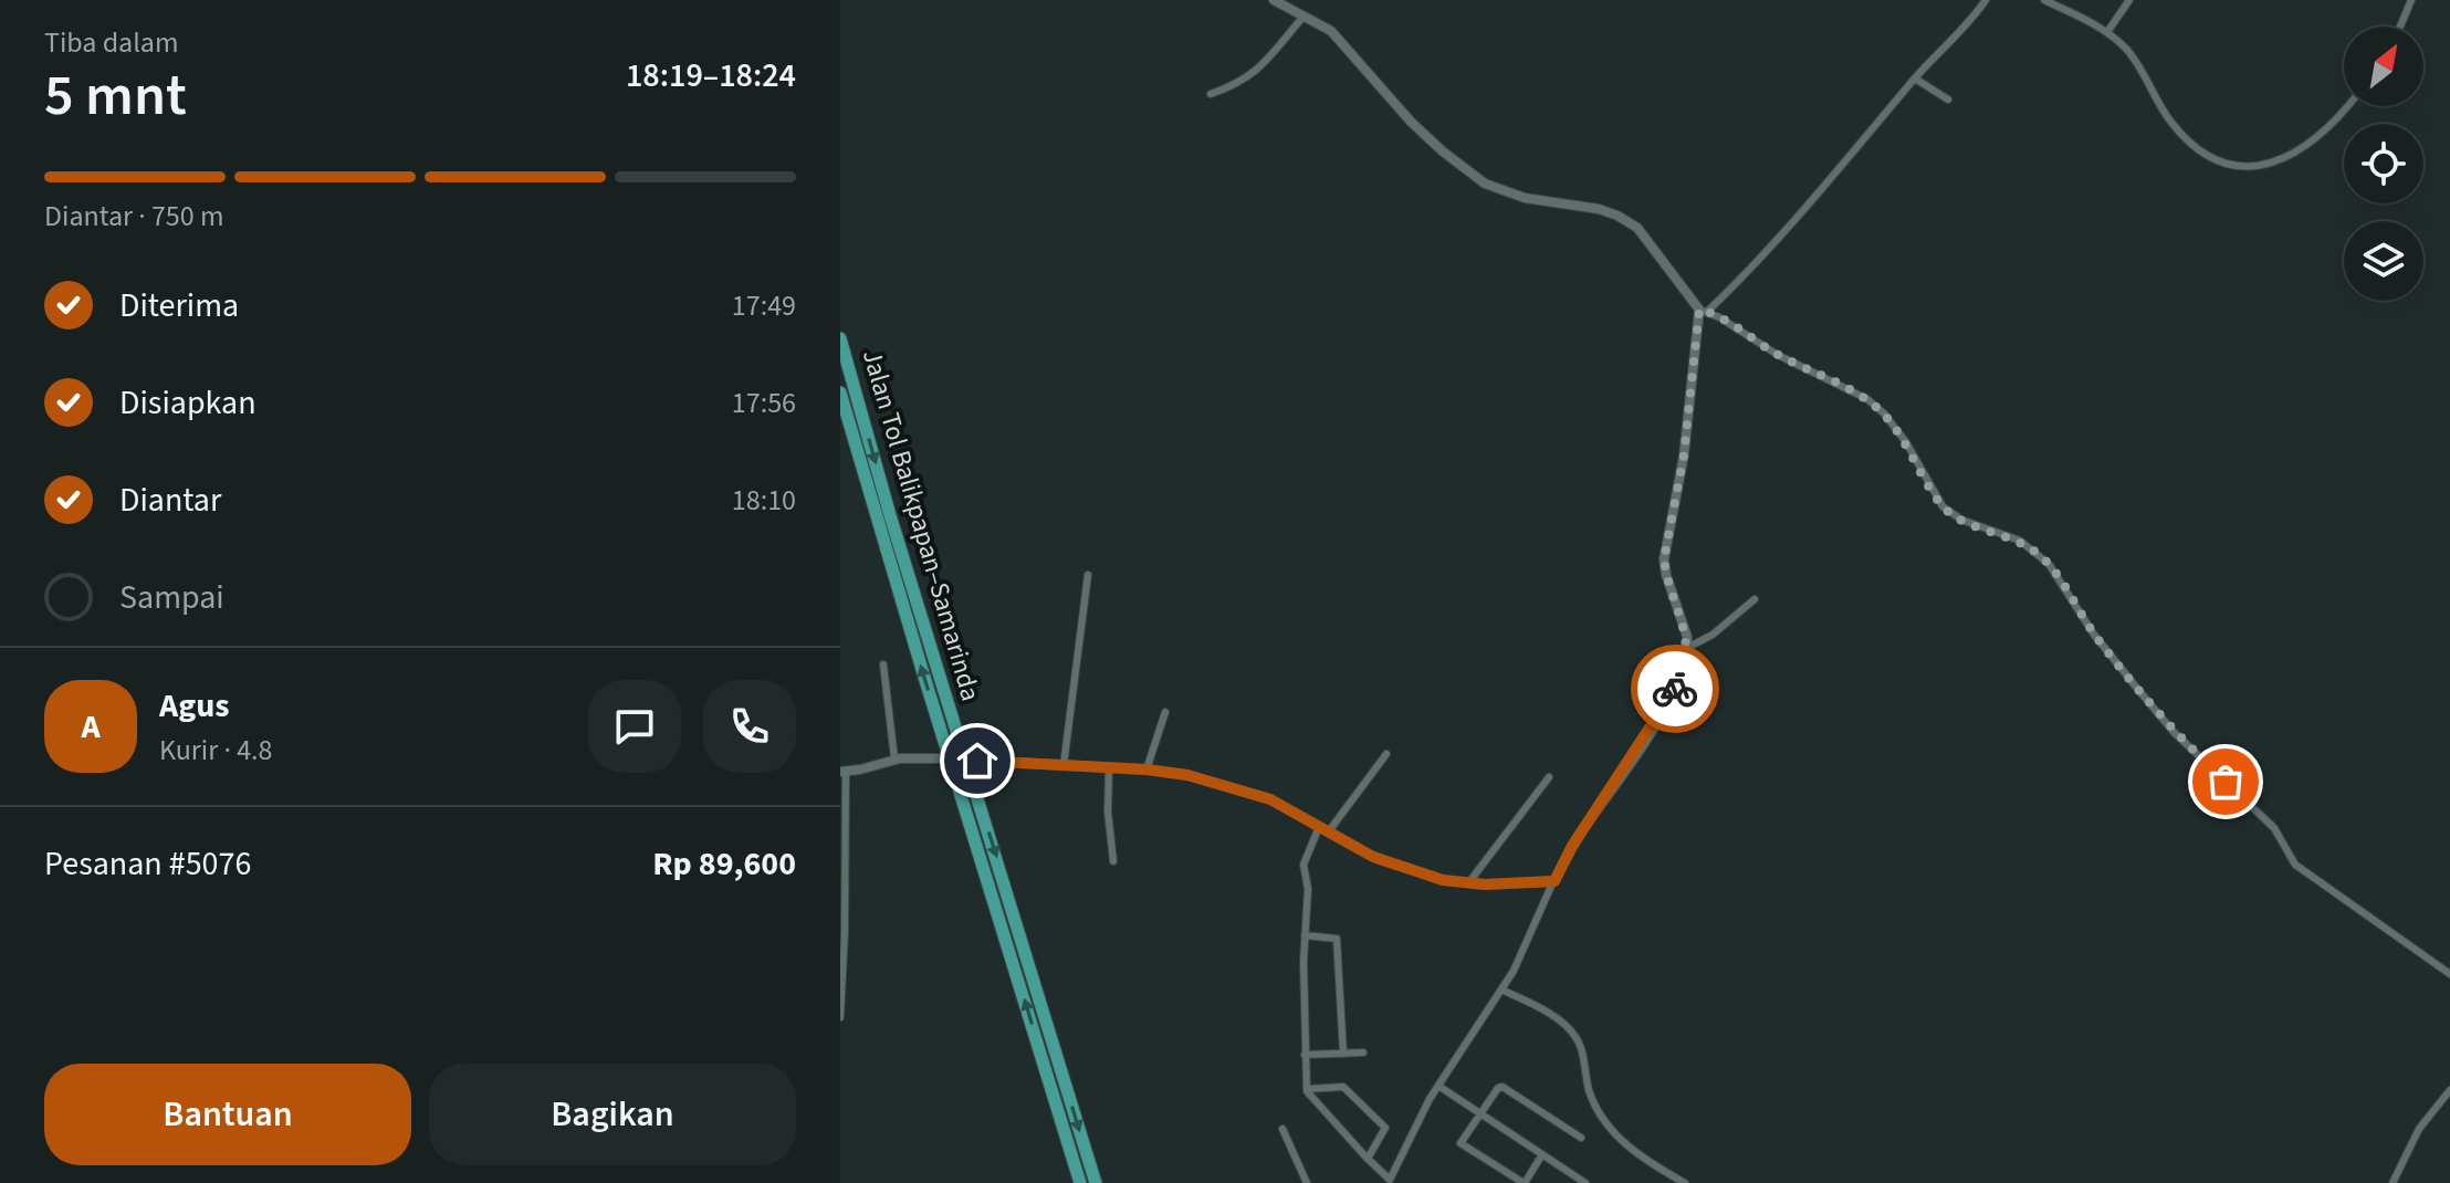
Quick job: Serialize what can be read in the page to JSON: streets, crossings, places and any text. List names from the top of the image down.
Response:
{
  "streets": {
    "highway": ["Jalan Tol Balikpapan–Samarinda"]
  },
  "north": "top right",
  "page": {
    "heading": ["5 mnt", "Tiba dalam", "18:19–18:24"],
    "panel": [
      "Agus",
      "Kurir · 4.8",
      "Pesanan #5076",
      "Rp 89,600"
    ],
    "bar": "Diantar · 750 m",
    "list": [
      ["Diterima", "17:49"],
      ["Disiapkan", "17:56"],
      ["Diantar", "18:10"],
      "Sampai"
    ],
    "round": "A",
    "buttons": ["Bantuan", "Bagikan"]
  }
}
